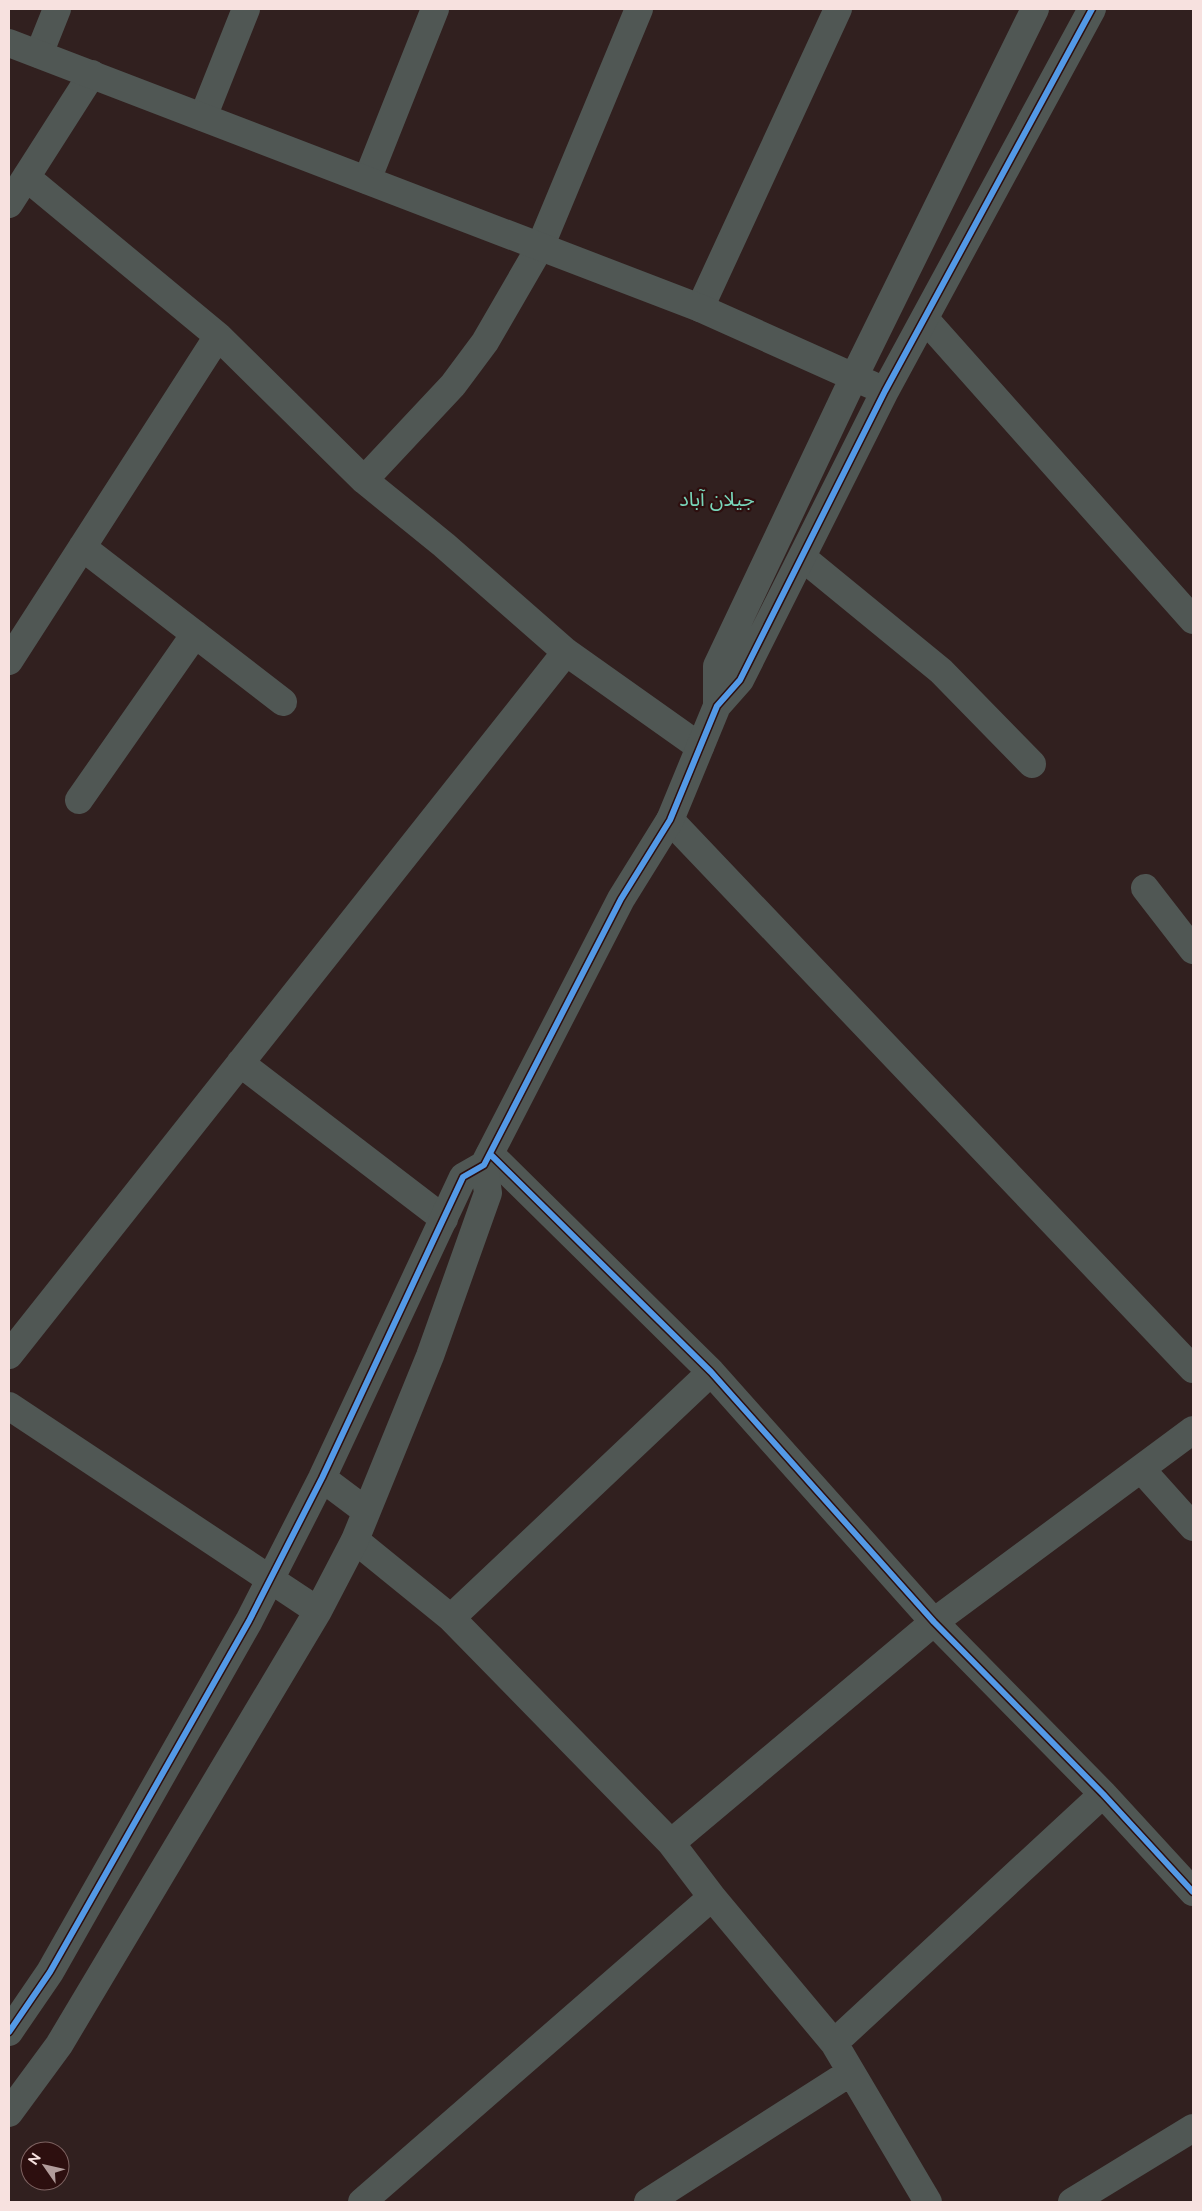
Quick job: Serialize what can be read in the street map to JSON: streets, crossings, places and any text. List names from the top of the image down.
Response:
{
  "districts": ["جیلان آباد"],
  "north": "top left"
}
